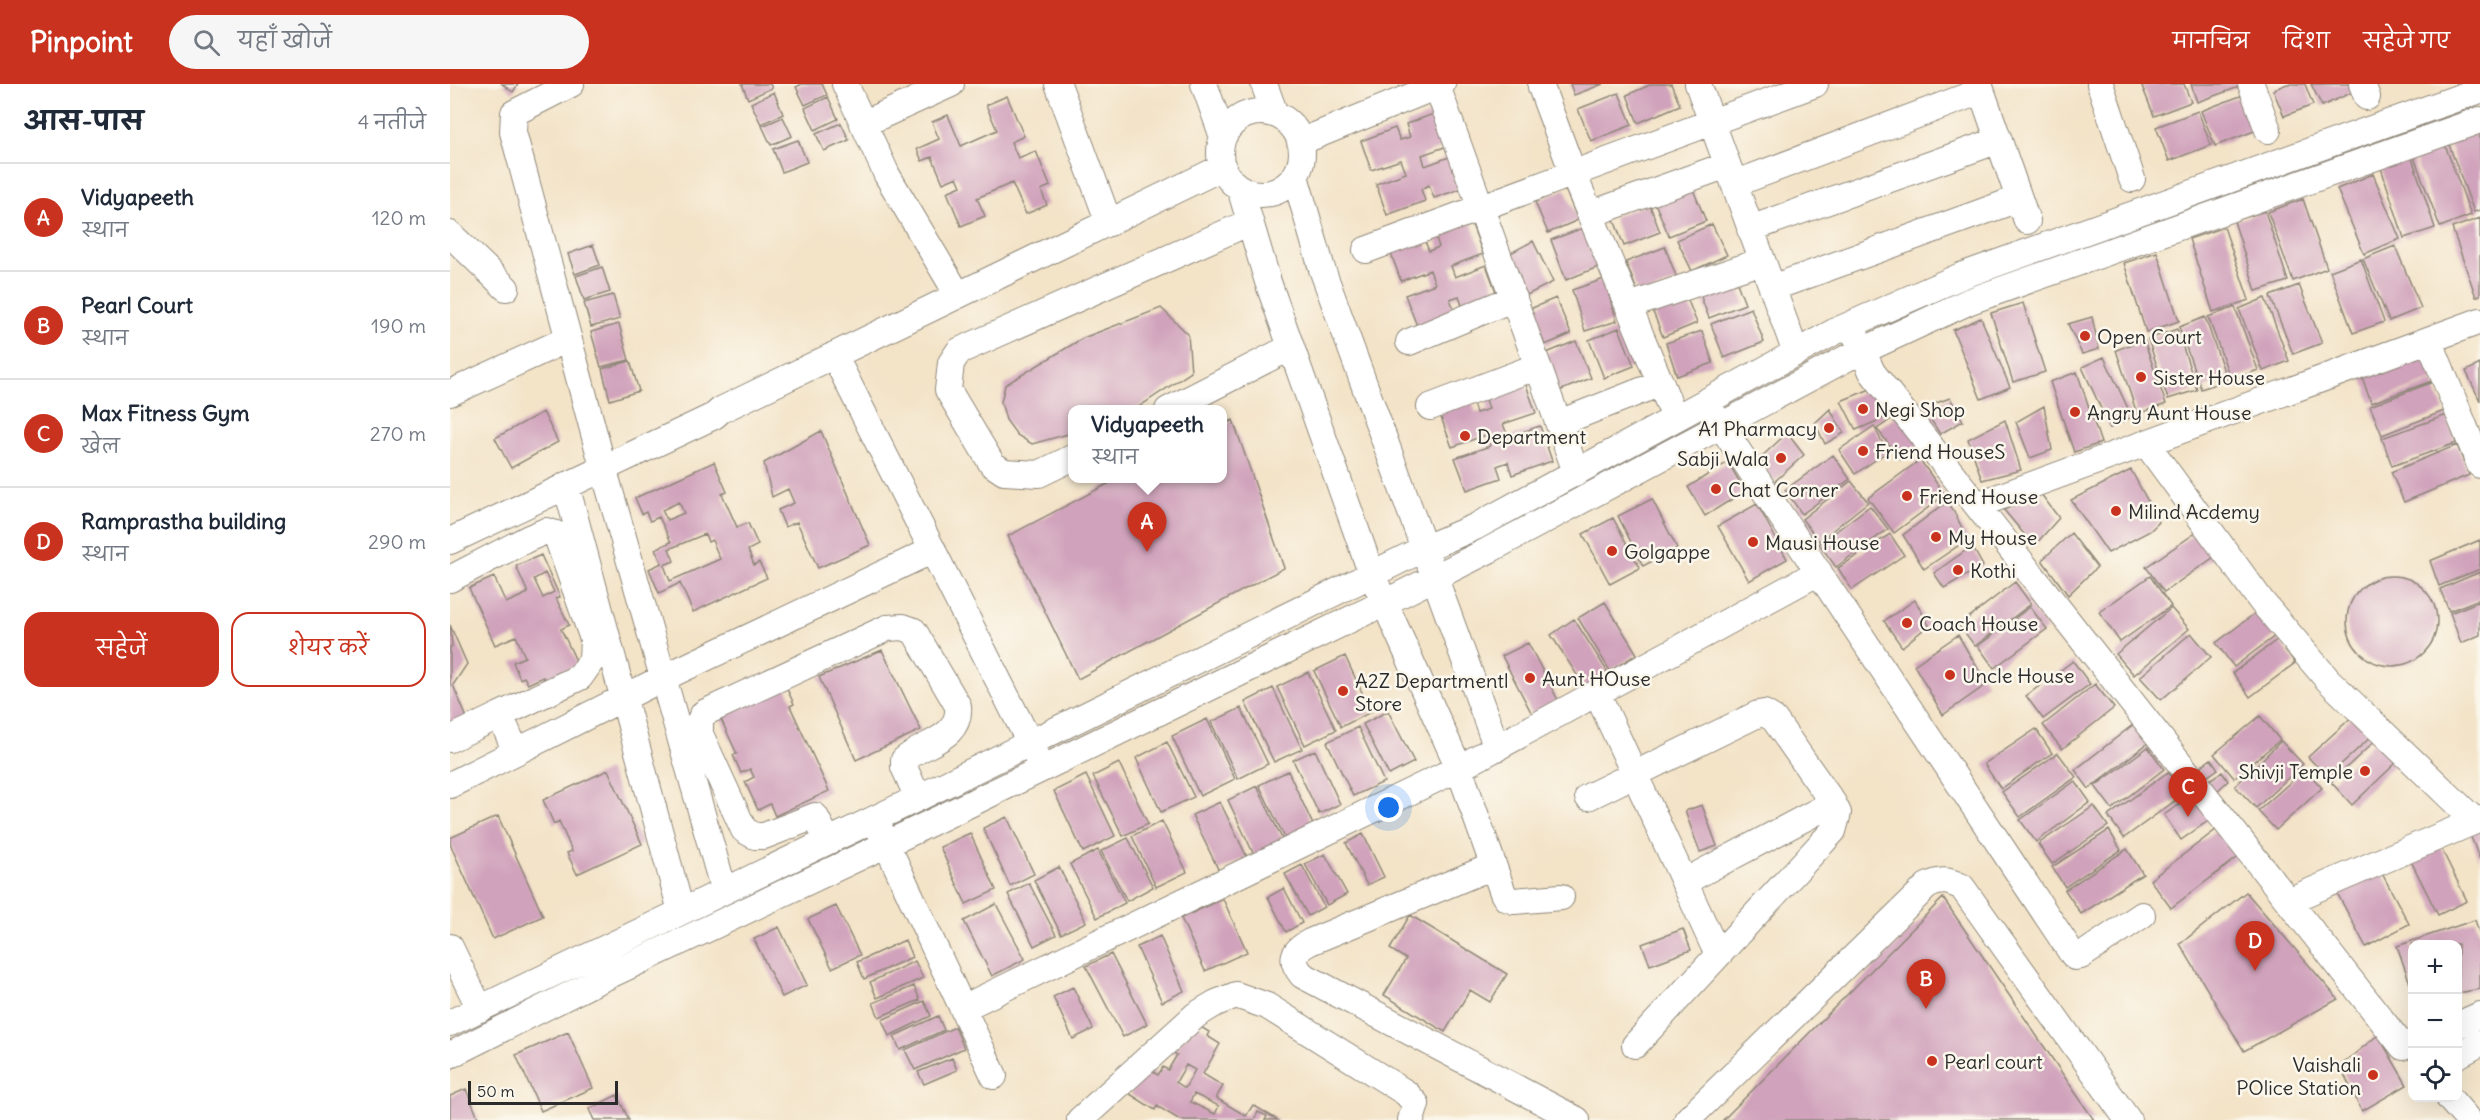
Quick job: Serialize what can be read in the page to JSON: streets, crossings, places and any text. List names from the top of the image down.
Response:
{
  "places": [
    "Open Court",
    "Sister House",
    "Negi Shop",
    "Angry Aunt House",
    "A1 Pharmacy",
    "Department",
    "Friend HouseS",
    "Sabji Wala",
    "Chat Corner",
    "Friend House",
    "Milind Acdemy",
    "My House",
    "Mausi House",
    "Golgappe",
    "Kothi",
    "Coach House",
    "Uncle House",
    "Aunt HOuse",
    "A2Z Departmentl Store",
    "Shivji Temple",
    "Pearl court",
    "Vaishali POlice Station"
  ],
  "scale_bar": "50 m",
  "page": {
    "header": "Pinpoint",
    "search": "यहाँ खोजें",
    "nav": ["मानचित्र", "दिशा", "सहेजे गए"],
    "heading": ["आस-पास", "4 नतीजे"],
    "list": [
      {
        "mark": "A",
        "name": "Vidyapeeth",
        "note": "स्थान",
        "value": "120 m"
      },
      {
        "mark": "B",
        "name": "Pearl Court",
        "note": "स्थान",
        "value": "190 m"
      },
      {
        "mark": "C",
        "name": "Max Fitness Gym",
        "note": "खेल",
        "value": "270 m"
      },
      {
        "mark": "D",
        "name": "Ramprastha building",
        "note": "स्थान",
        "value": "290 m"
      }
    ],
    "popup": ["Vidyapeeth", "स्थान"],
    "pins": [
      "A",
      "C",
      "D",
      "B"
    ],
    "buttons": ["सहेजें", "शेयर करें"],
    "map_buttons": ["+", "−"],
    "scale": "50 m"
  }
}
